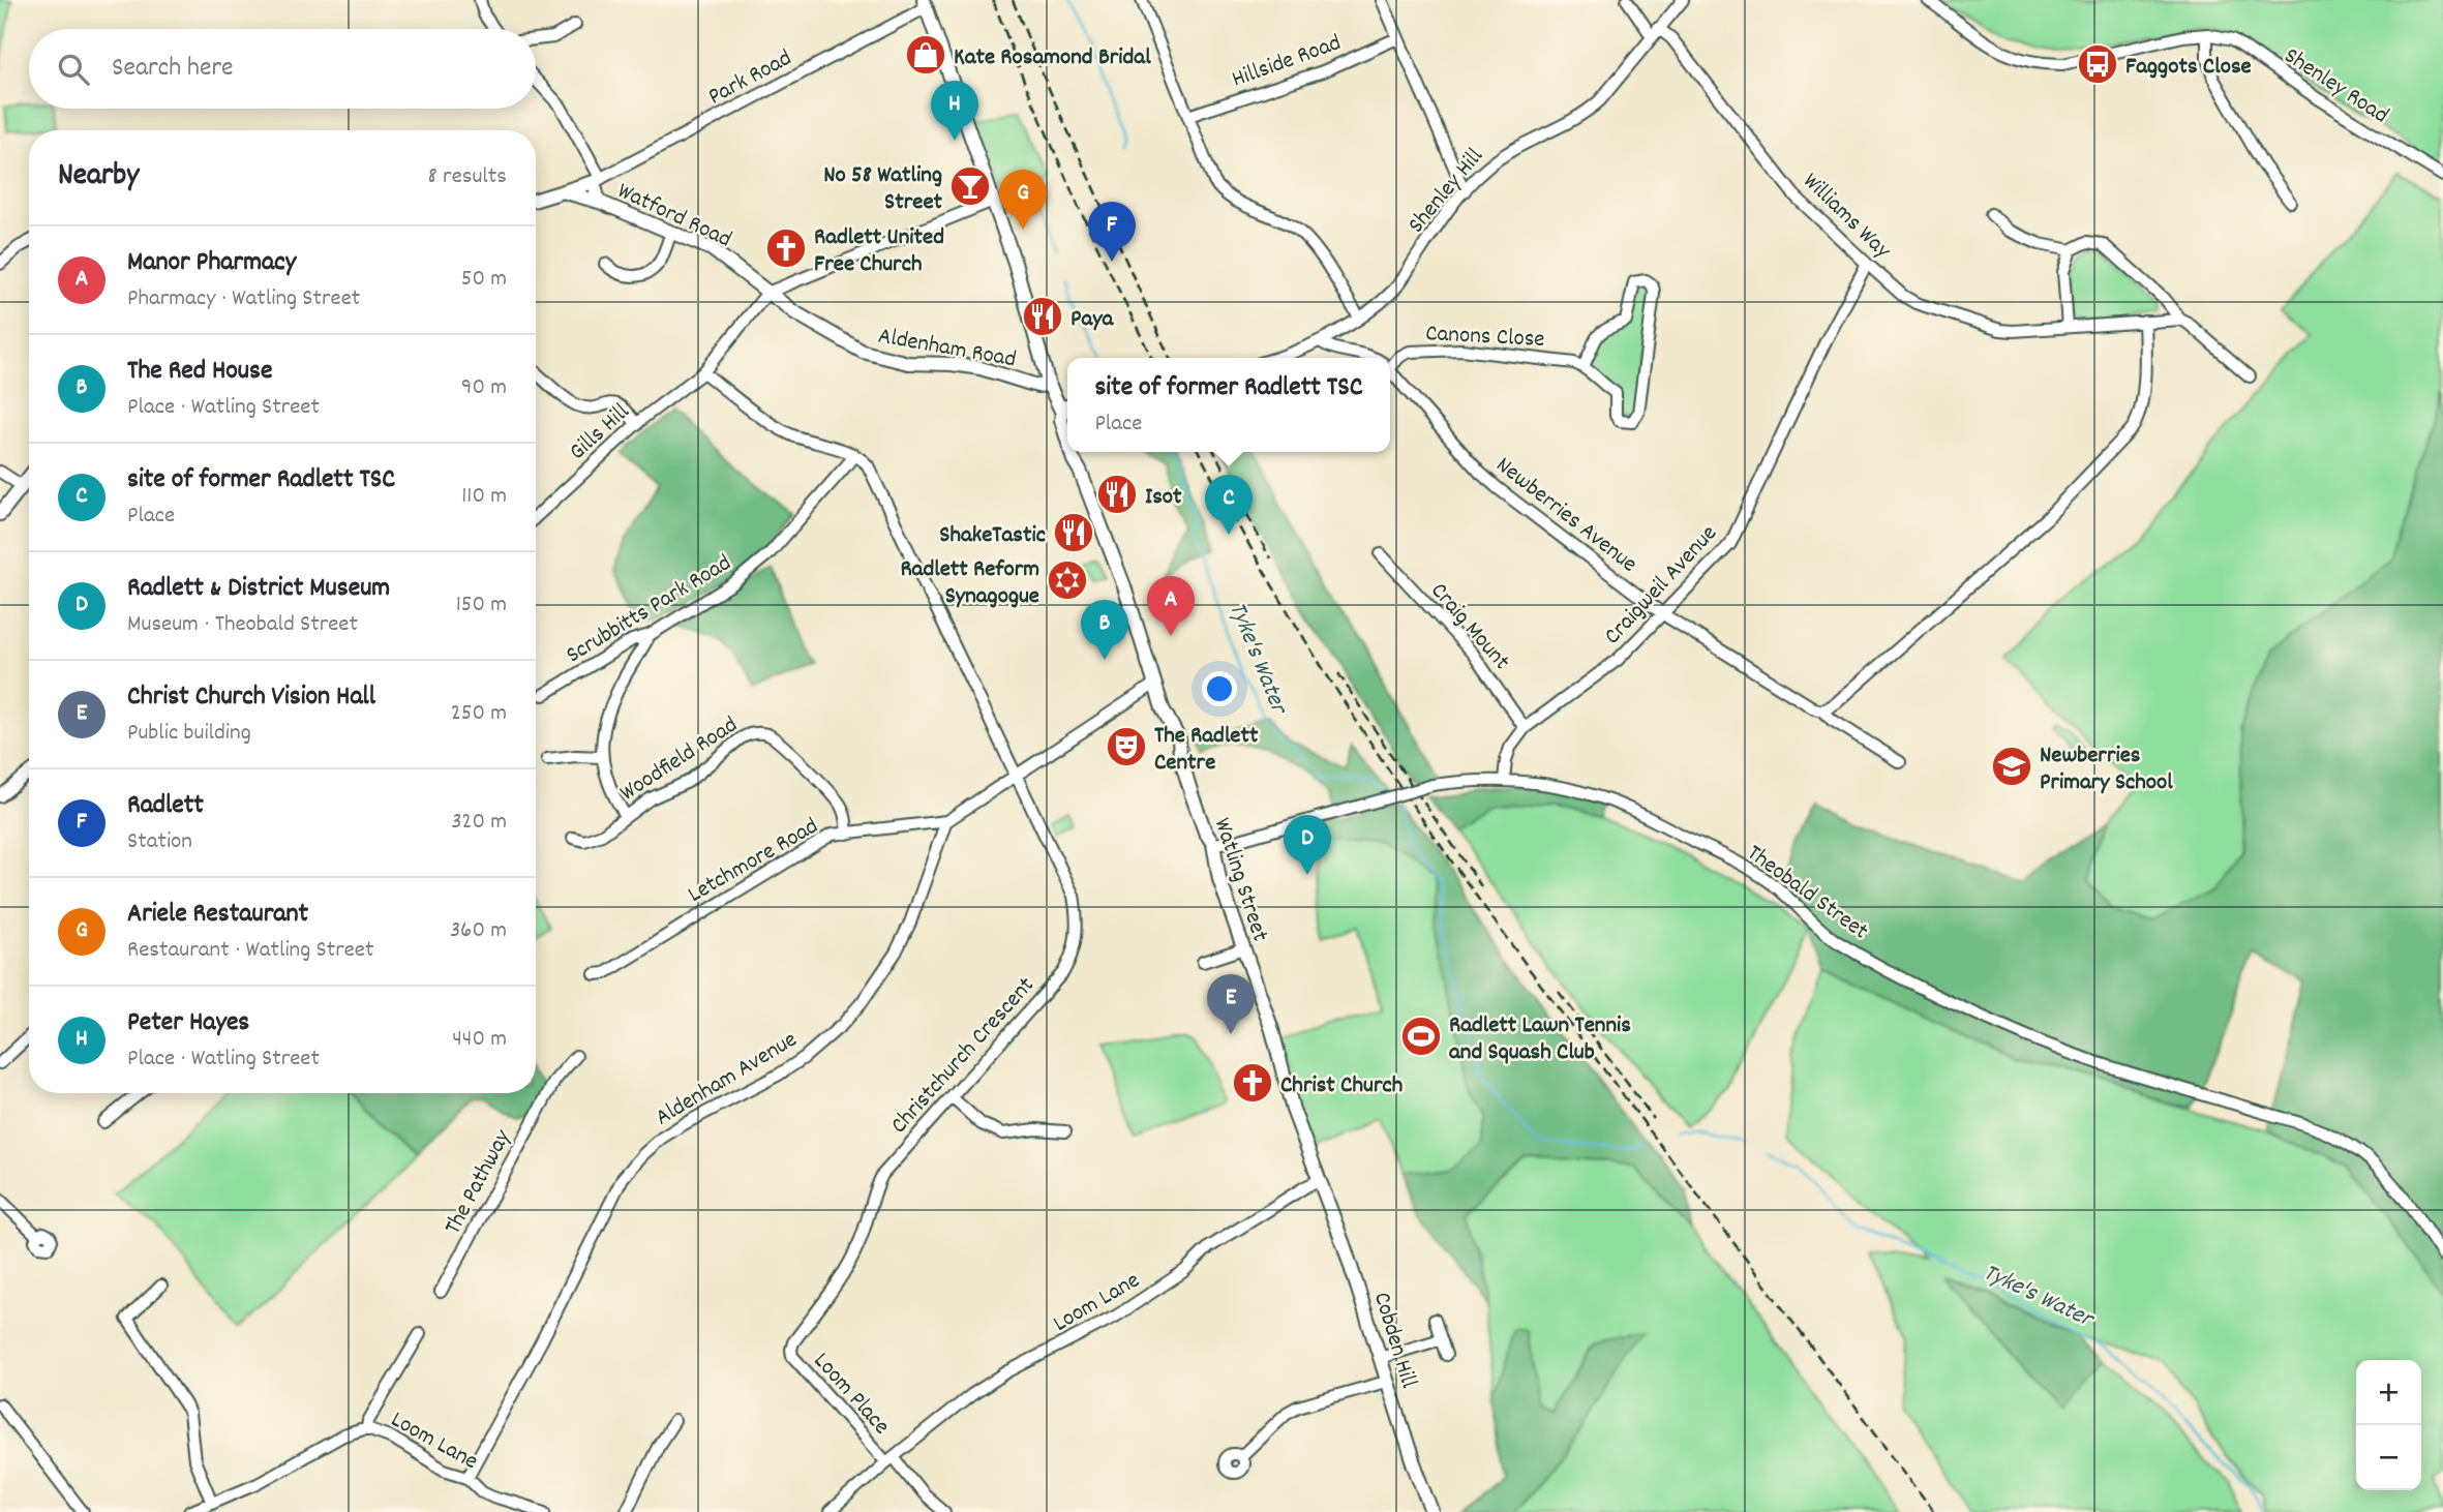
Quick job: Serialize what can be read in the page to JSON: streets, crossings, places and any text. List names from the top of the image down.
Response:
{
  "streets": {
    "main road": [
      "Watford Road",
      "Aldenham Road",
      "Watling Street",
      "Cobden Hill"
    ],
    "street": [
      "Hillside Road",
      "Park Road",
      "Shenley Road",
      "Shenley Hill",
      "Williams Way",
      "Canons Close",
      "Gills Hill",
      "Newberries Avenue",
      "Craigweil Avenue",
      "Scrubbitts Park Road",
      "Craig Mount",
      "Woodfield Road",
      "Letchmore Road",
      "Theobald Street",
      "Christchurch Crescent",
      "Aldenham Avenue",
      "The Pathway",
      "Loom Lane",
      "Loom Place"
    ]
  },
  "crossings": [
    ["Park Road", "Watford Road"],
    ["Park Road", "Watling Street"],
    ["Shenley Hill", "Williams Way"],
    ["Watford Road", "Aldenham Road"],
    ["Watford Road", "Gills Hill"],
    ["Williams Way", "Craigweil Avenue"],
    ["Aldenham Road", "Gills Hill"],
    ["Aldenham Road", "Watling Street"],
    ["Newberries Avenue", "Craigweil Avenue"],
    ["Craigweil Avenue", "Craig Mount"],
    ["Craigweil Avenue", "Theobald Street"],
    ["Scrubbitts Park Road", "Christchurch Crescent"],
    ["Woodfield Road", "Letchmore Road"],
    ["Letchmore Road", "Aldenham Avenue"],
    ["Watling Street", "Theobald Street"],
    ["Watling Street", "Loom Lane"],
    ["Watling Street", "Cobden Hill"],
    ["Christchurch Crescent", "Loom Place"],
    ["Aldenham Avenue", "Loom Lane"],
    ["Loom Lane", "Cobden Hill"],
    ["Loom Lane", "Loom Place"]
  ],
  "water": ["Tyke's Water"],
  "places": {
    "shop": ["Kate Rosamond Bridal"],
    "bus stop": ["Faggots Close"],
    "bar": ["No 58 Watling Street"],
    "church": ["Radlett United Free Church", "Christ Church"],
    "restaurant": ["Paya", "Isot", "ShakeTastic"],
    "synagogue": ["Radlett Reform Synagogue"],
    "theatre": ["The Radlett Centre"],
    "school or university": ["Newberries Primary School"],
    "sports": ["Radlett Lawn Tennis and Squash Club"]
  },
  "page": {
    "search": "Search here",
    "pins": [
      "H",
      "G",
      "F",
      "C",
      "A",
      "B",
      "D",
      "E"
    ],
    "heading": ["Nearby", "8 results"],
    "list": [
      {
        "mark": "A",
        "name": "Manor Pharmacy",
        "note": "Pharmacy · Watling Street",
        "value": "50 m"
      },
      {
        "mark": "B",
        "name": "The Red House",
        "note": "Place · Watling Street",
        "value": "90 m"
      },
      {
        "mark": "C",
        "name": "site of former Radlett TSC",
        "note": "Place",
        "value": "110 m"
      },
      {
        "mark": "D",
        "name": "Radlett & District Museum",
        "note": "Museum · Theobald Street",
        "value": "150 m"
      },
      {
        "mark": "E",
        "name": "Christ Church Vision Hall",
        "note": "Public building",
        "value": "250 m"
      },
      {
        "mark": "F",
        "name": "Radlett",
        "note": "Station",
        "value": "320 m"
      },
      {
        "mark": "G",
        "name": "Ariele Restaurant",
        "note": "Restaurant · Watling Street",
        "value": "360 m"
      },
      {
        "mark": "H",
        "name": "Peter Hayes",
        "note": "Place · Watling Street",
        "value": "440 m"
      }
    ],
    "popup": ["site of former Radlett TSC", "Place"],
    "map_buttons": ["+", "−"]
  }
}
